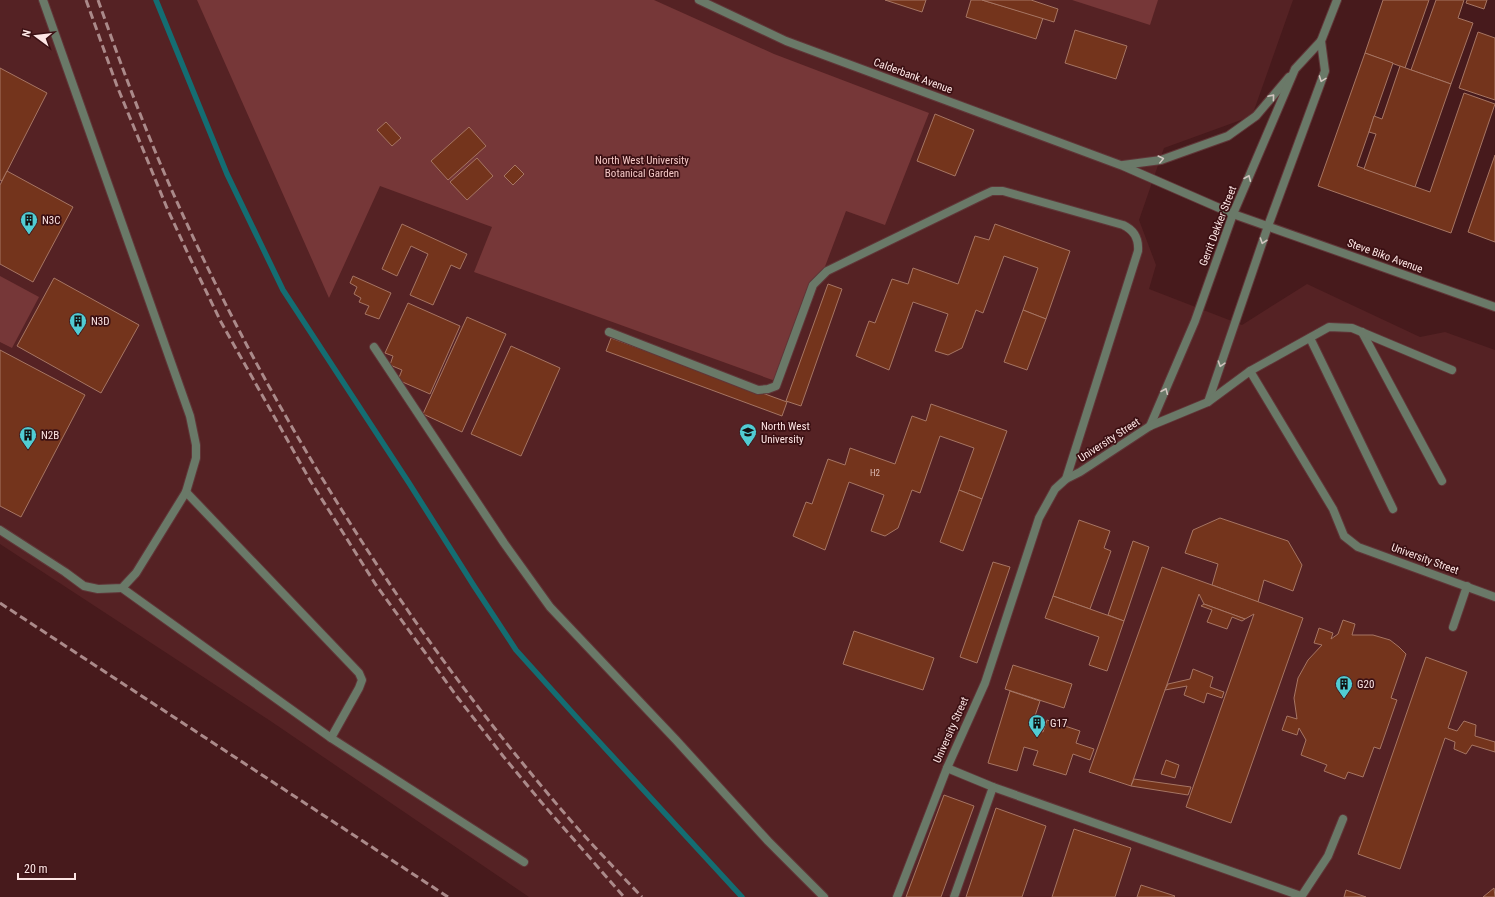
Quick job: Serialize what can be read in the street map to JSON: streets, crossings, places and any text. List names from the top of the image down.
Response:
{
  "streets": {
    "street": [
      "Calderbank Avenue",
      "Gerrit Dekker Street",
      "Steve Biko Avenue",
      "University Street"
    ]
  },
  "crossings": [
    ["Calderbank Avenue", "Gerrit Dekker Street"],
    ["Calderbank Avenue", "Steve Biko Avenue"],
    ["Gerrit Dekker Street", "Steve Biko Avenue"],
    ["Gerrit Dekker Street", "University Street"]
  ],
  "parks": ["North West University Botanical Garden"],
  "places": {
    "building": [
      "N3C",
      "N3D",
      "N2B",
      "G20",
      "G17"
    ],
    "school or university": ["North West University"]
  },
  "house_numbers": ["H2"],
  "scale_bar": "20 m",
  "north": "left"
}
